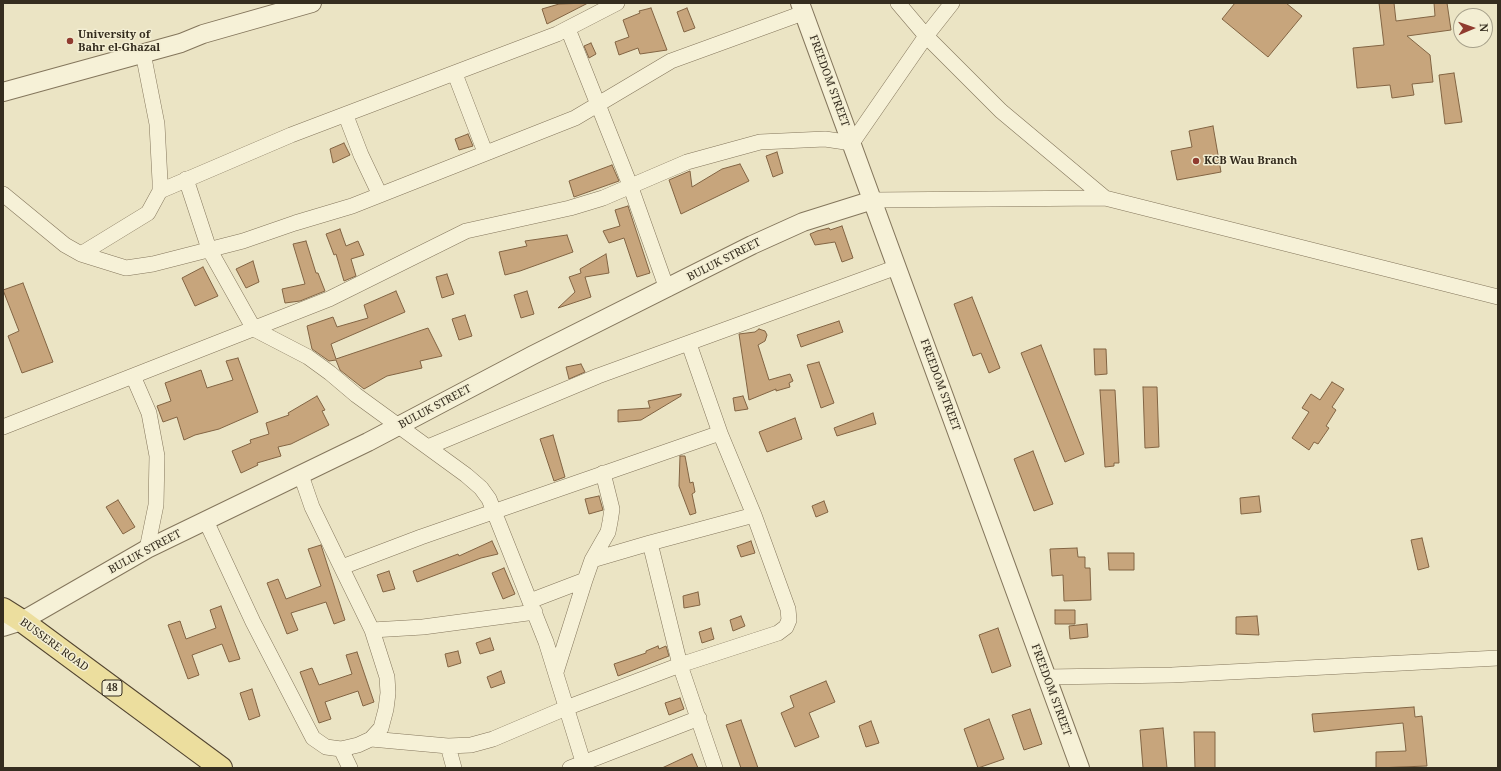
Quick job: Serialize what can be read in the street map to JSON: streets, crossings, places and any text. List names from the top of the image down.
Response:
{
  "streets": {
    "main road": ["BUSSERE ROAD", "48"],
    "street": ["FREEDOM STREET", "BULUK STREET"]
  },
  "crossings": [
    ["FREEDOM STREET", "BULUK STREET"],
    ["BULUK STREET", "BUSSERE ROAD"]
  ],
  "places": ["University of Bahr el-Ghazal", "KCB Wau Branch"],
  "north": "right"
}
